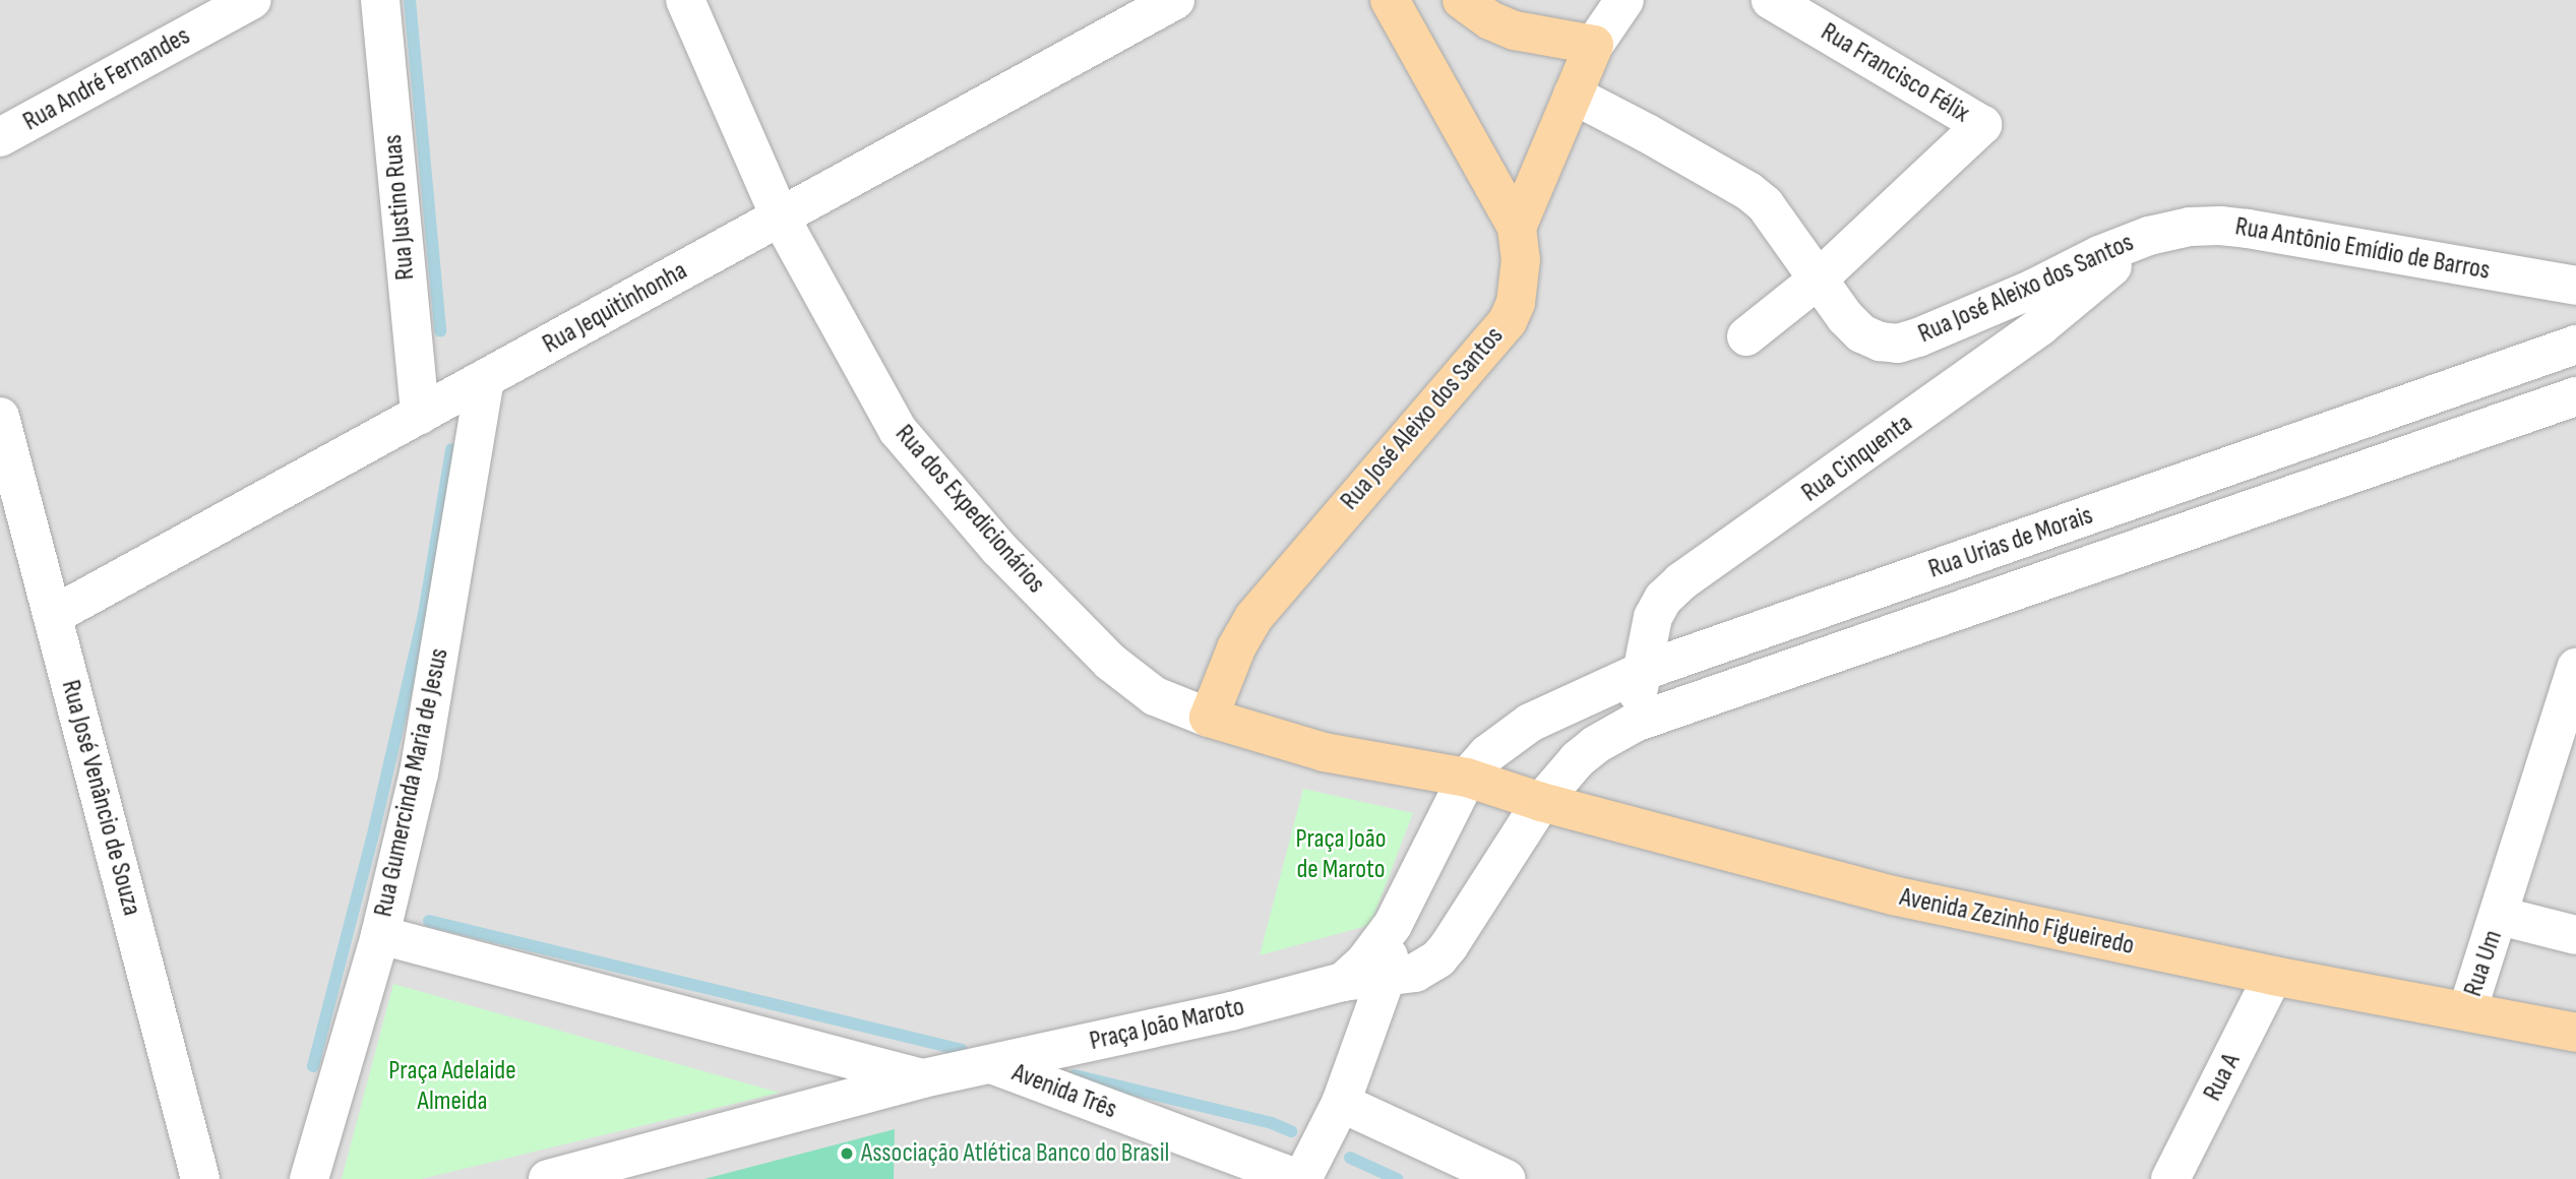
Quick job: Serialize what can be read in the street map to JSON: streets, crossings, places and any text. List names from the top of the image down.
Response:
{
  "streets": {
    "main road": ["Rua José Aleixo dos Santos", "Rua dos Expedicionários", "Avenida Zezinho Figueiredo"],
    "street": [
      "Rua Francisco Félix",
      "Rua André Fernandes",
      "Rua Justino Ruas",
      "Rua Antônio Emídio de Barros",
      "Rua Jequitinhonha",
      "Rua Cinquenta",
      "Rua Urias de Morais",
      "Rua Gumercinda Maria de Jesus",
      "Rua José Venâncio de Souza",
      "Rua Um",
      "Praça João Maroto",
      "Rua A",
      "Avenida Três"
    ]
  },
  "crossings": [
    ["Rua Francisco Félix", "Rua José Aleixo dos Santos"],
    ["Rua Justino Ruas", "Rua Jequitinhonha"],
    ["Rua Antônio Emídio de Barros", "Rua José Aleixo dos Santos"],
    ["Rua Antônio Emídio de Barros", "Rua Cinquenta"],
    ["Rua José Aleixo dos Santos", "Rua Cinquenta"],
    ["Rua José Aleixo dos Santos", "Rua dos Expedicionários"],
    ["Rua Jequitinhonha", "Rua dos Expedicionários"],
    ["Rua Jequitinhonha", "Rua Gumercinda Maria de Jesus"],
    ["Rua Jequitinhonha", "Rua José Venâncio de Souza"],
    ["Rua Cinquenta", "Rua Urias de Morais"],
    ["Rua dos Expedicionários", "Rua Urias de Morais"],
    ["Rua dos Expedicionários", "Avenida Zezinho Figueiredo"],
    ["Rua dos Expedicionários", "Praça João Maroto"],
    ["Rua Urias de Morais", "Avenida Zezinho Figueiredo"],
    ["Rua Urias de Morais", "Praça João Maroto"],
    ["Avenida Zezinho Figueiredo", "Rua Um"],
    ["Avenida Zezinho Figueiredo", "Praça João Maroto"],
    ["Avenida Zezinho Figueiredo", "Rua A"],
    ["Praça João Maroto", "Avenida Três"]
  ],
  "parks": ["Praça João de Maroto", "Praça Adelaide Almeida"],
  "places": ["Associação Atlética Banco do Brasil"]
}
